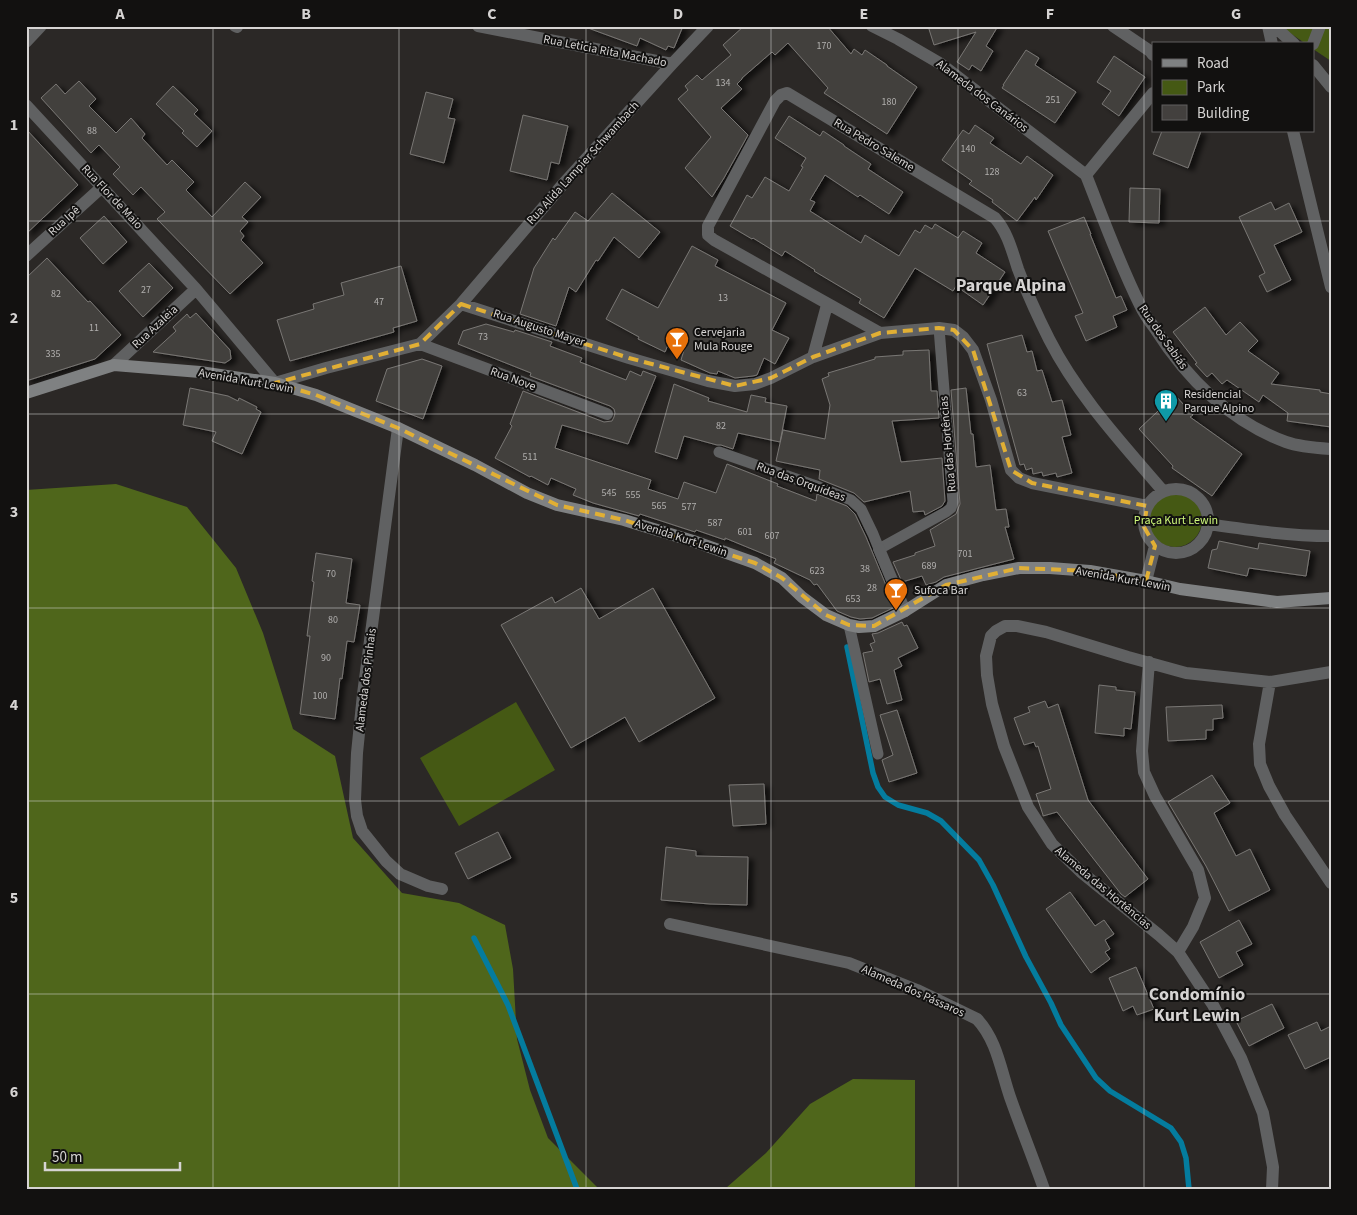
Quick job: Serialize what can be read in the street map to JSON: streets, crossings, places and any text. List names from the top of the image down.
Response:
{
  "streets": {
    "main road": ["Avenida Kurt Lewin"],
    "street": [
      "Rua Leticia Rita Machado",
      "Alameda dos Canários",
      "Rua Pedro Saleme",
      "Rua Alida Lampier Schwambach",
      "Rua Flor de Maio",
      "Rua Ipê",
      "Rua Azaleia",
      "Rua Augusto Mayer",
      "Rua dos Sabiás",
      "Rua Nove",
      "Rua das Orquídeas",
      "Alameda dos Pinhais",
      "Alameda das Hortências",
      "Alameda dos Pássaros"
    ],
    "lane": ["Rua das Hortências"]
  },
  "crossings": [
    ["Rua Leticia Rita Machado", "Rua Alida Lampier Schwambach"],
    ["Alameda dos Canários", "Rua dos Sabiás"],
    ["Rua Pedro Saleme", "Rua Augusto Mayer"],
    ["Rua Alida Lampier Schwambach", "Rua Augusto Mayer"],
    ["Rua Flor de Maio", "Rua Ipê"],
    ["Rua Flor de Maio", "Rua Azaleia"],
    ["Rua Flor de Maio", "Avenida Kurt Lewin"],
    ["Rua Azaleia", "Avenida Kurt Lewin"],
    ["Rua Augusto Mayer", "Rua das Hortências"],
    ["Avenida Kurt Lewin", "Rua das Orquídeas"],
    ["Avenida Kurt Lewin", "Alameda dos Pinhais"],
    ["Rua das Hortências", "Rua das Orquídeas"]
  ],
  "districts": ["Parque Alpina", "Condomínio Kurt Lewin"],
  "parks": ["Praça Kurt Lewin"],
  "places": {
    "bar": ["Cervejaria Mula Rouge", "Sufoca Bar"],
    "building": ["Residencial Parque Alpino"]
  },
  "house_numbers": [
    "170",
    "134",
    "251",
    "180",
    "88",
    "140",
    "128",
    "27",
    "82",
    "13",
    "47",
    "11",
    "73",
    "335",
    "63",
    "82",
    "511",
    "545",
    "555",
    "565",
    "577",
    "587",
    "601",
    "607",
    "701",
    "689",
    "38",
    "623",
    "70",
    "28",
    "653",
    "80",
    "90",
    "100"
  ],
  "legend": ["Road", "Park", "Building"],
  "scale_bar": "50 m",
  "grid": {
    "columns": [
      "A",
      "B",
      "C",
      "D",
      "E",
      "F",
      "G"
    ],
    "rows": [
      "1",
      "2",
      "3",
      "4",
      "5",
      "6"
    ]
  }
}
